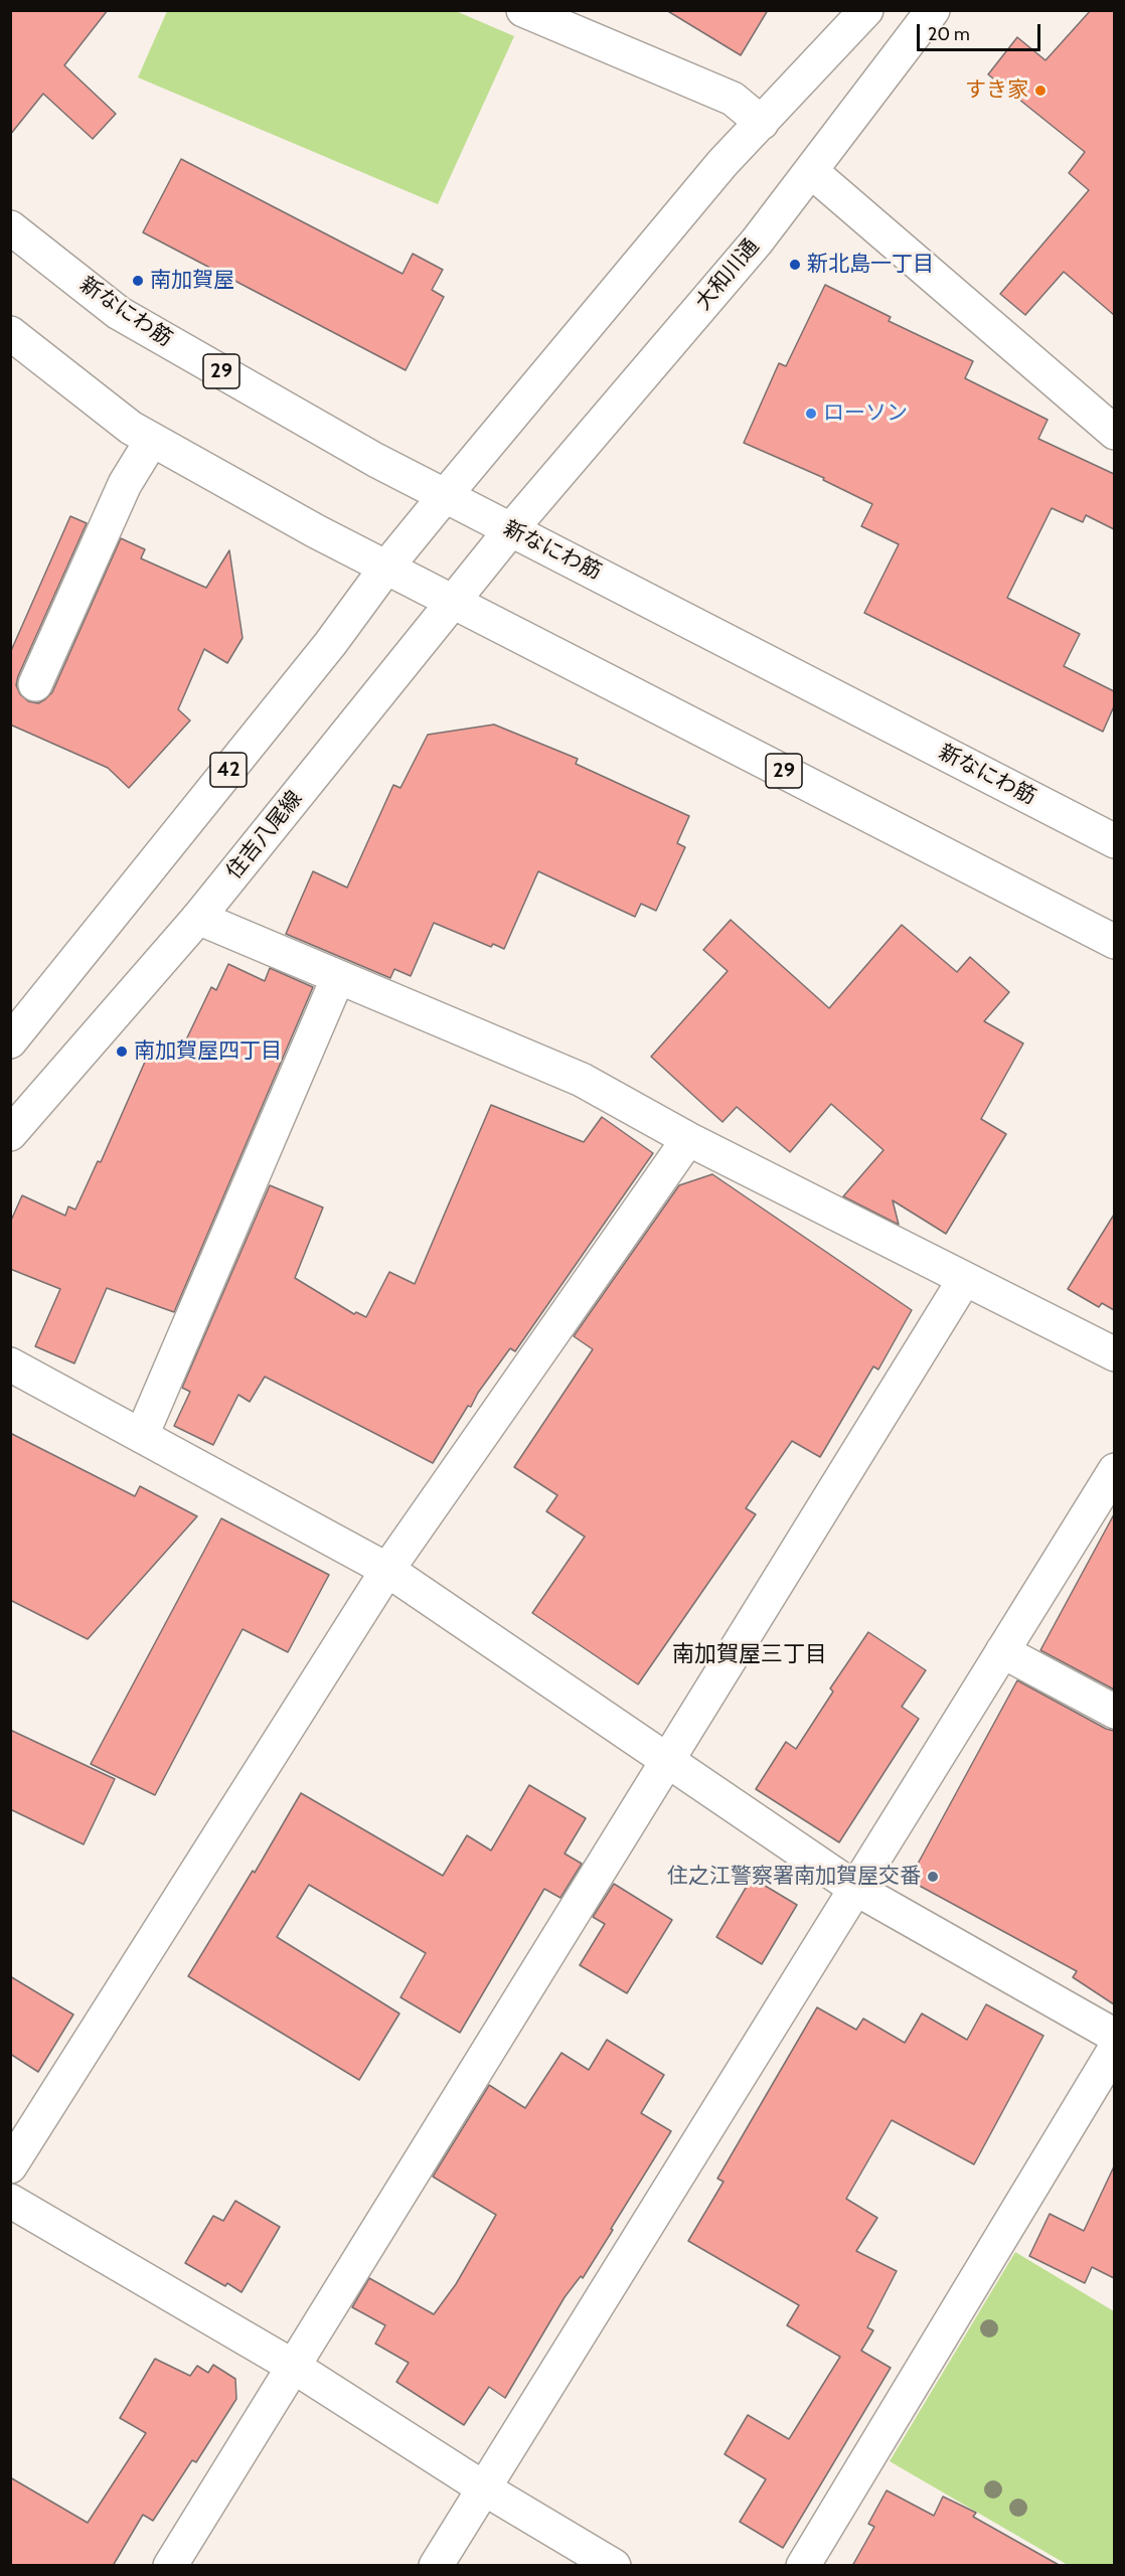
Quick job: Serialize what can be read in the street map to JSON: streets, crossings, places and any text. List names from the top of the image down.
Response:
{
  "streets": {
    "street": [
      "大和川通",
      "新なにわ筋",
      "29",
      "42",
      "住吉八尾線"
    ]
  },
  "crossings": [
    ["大和川通", "新なにわ筋"],
    ["大和川通", "住吉八尾線"],
    ["新なにわ筋", "42"],
    ["新なにわ筋", "住吉八尾線"],
    ["29", "42"],
    ["29", "住吉八尾線"]
  ],
  "districts": ["南加賀屋三丁目"],
  "places": [
    "すき家",
    "新北島一丁目",
    "南加賀屋",
    "ローソン",
    "南加賀屋四丁目",
    "住之江警察署南加賀屋交番"
  ],
  "scale_bar": "20 m"
}
